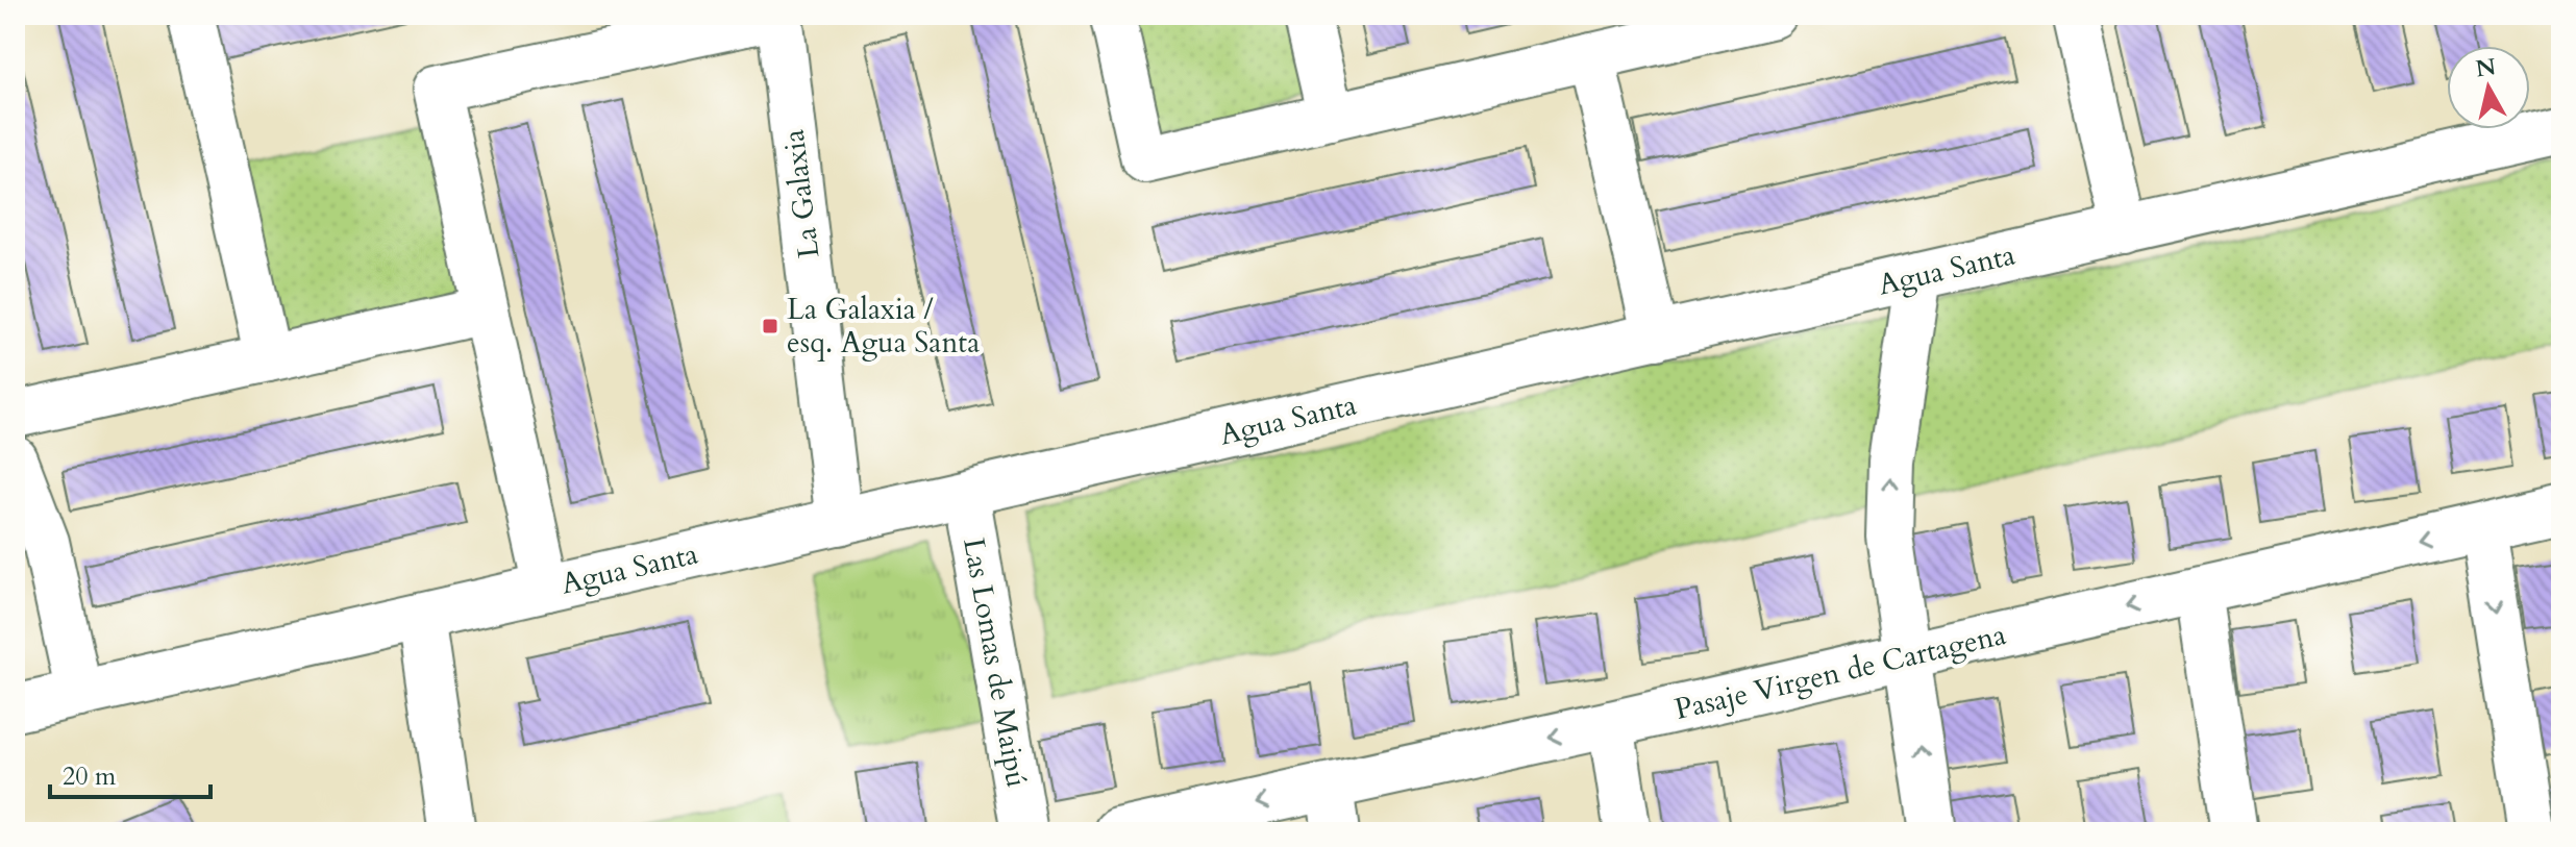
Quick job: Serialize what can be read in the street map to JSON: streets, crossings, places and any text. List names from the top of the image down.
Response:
{
  "streets": {
    "street": [
      "La Galaxia",
      "Agua Santa",
      "Las Lomas de Maipú",
      "Pasaje Virgen de Cartagena"
    ]
  },
  "crossings": [
    ["La Galaxia", "Agua Santa"],
    ["Agua Santa", "Las Lomas de Maipú"]
  ],
  "one_way": ["Pasaje Virgen de Cartagena"],
  "places": {
    "transit": ["La Galaxia / esq. Agua Santa"]
  },
  "scale_bar": "20 m",
  "north": "top"
}
